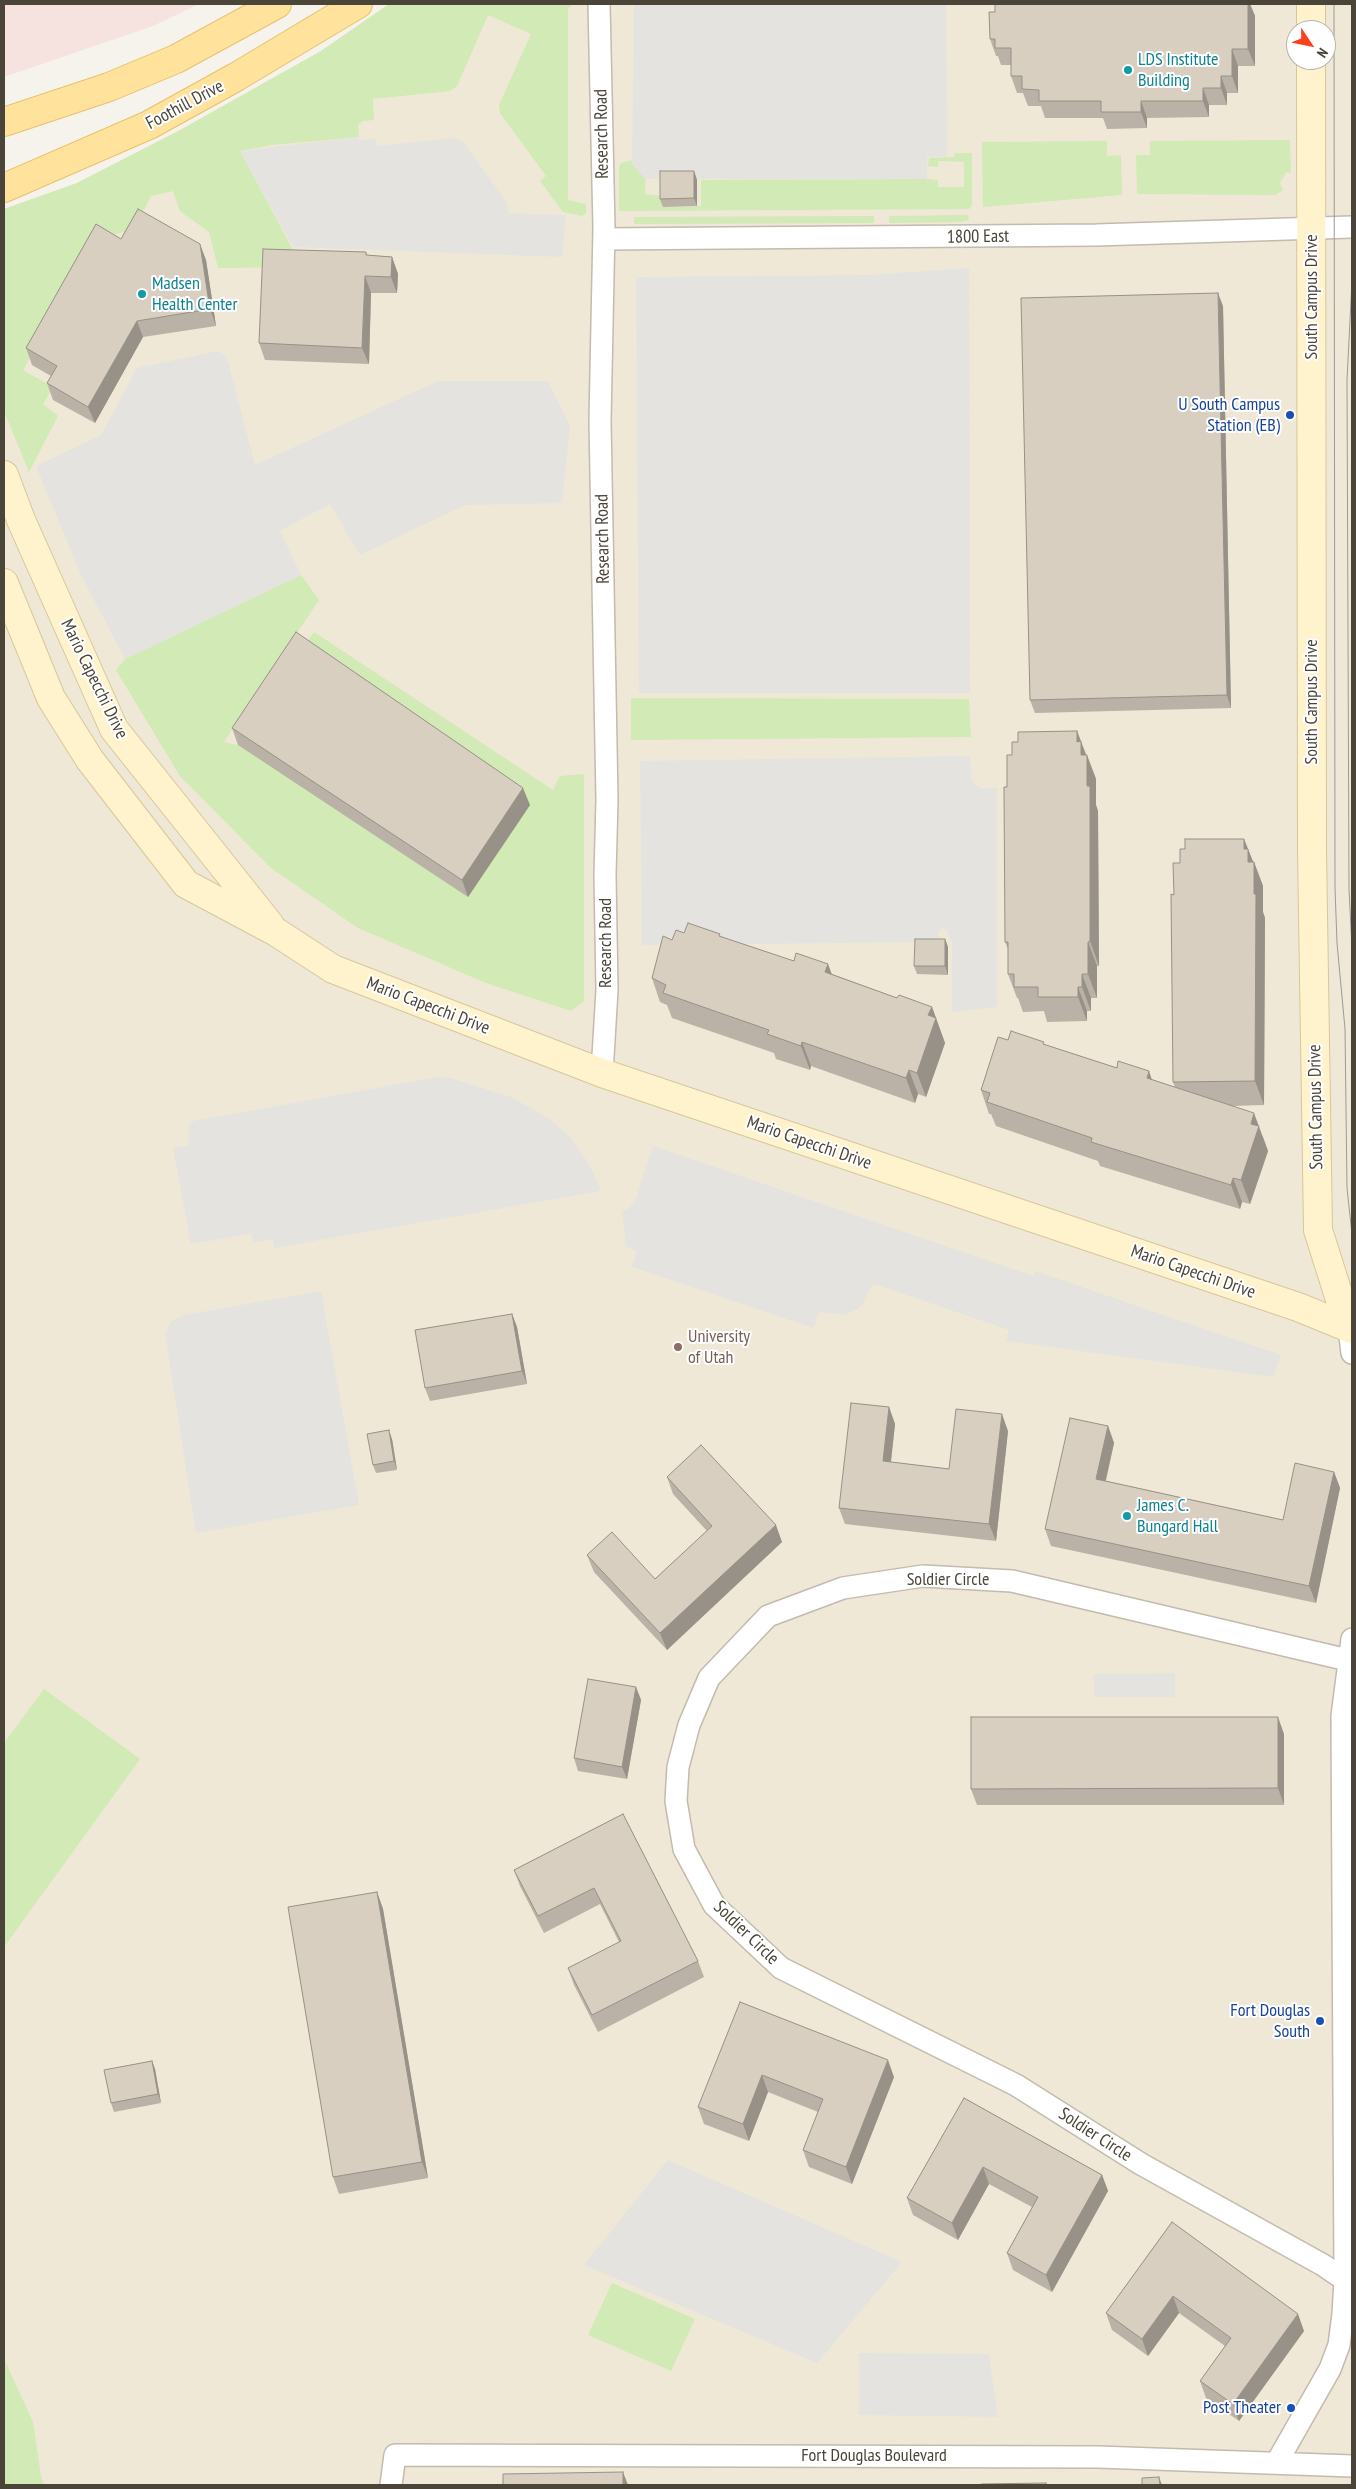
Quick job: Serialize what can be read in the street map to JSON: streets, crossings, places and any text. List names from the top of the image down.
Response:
{
  "streets": {
    "main road": ["Foothill Drive", "South Campus Drive", "Mario Capecchi Drive"],
    "street": [
      "Research Road",
      "1800 East",
      "Soldier Circle",
      "Fort Douglas Boulevard"
    ]
  },
  "crossings": [
    ["Research Road", "1800 East"],
    ["Research Road", "Mario Capecchi Drive"],
    ["1800 East", "South Campus Drive"],
    ["South Campus Drive", "Mario Capecchi Drive"]
  ],
  "places": [
    "LDS Institute Building",
    "Madsen Health Center",
    "U South Campus Station (EB)",
    "University of Utah",
    "James C. Bungard Hall",
    "Fort Douglas South",
    "Post Theater"
  ],
  "north": "bottom right"
}
